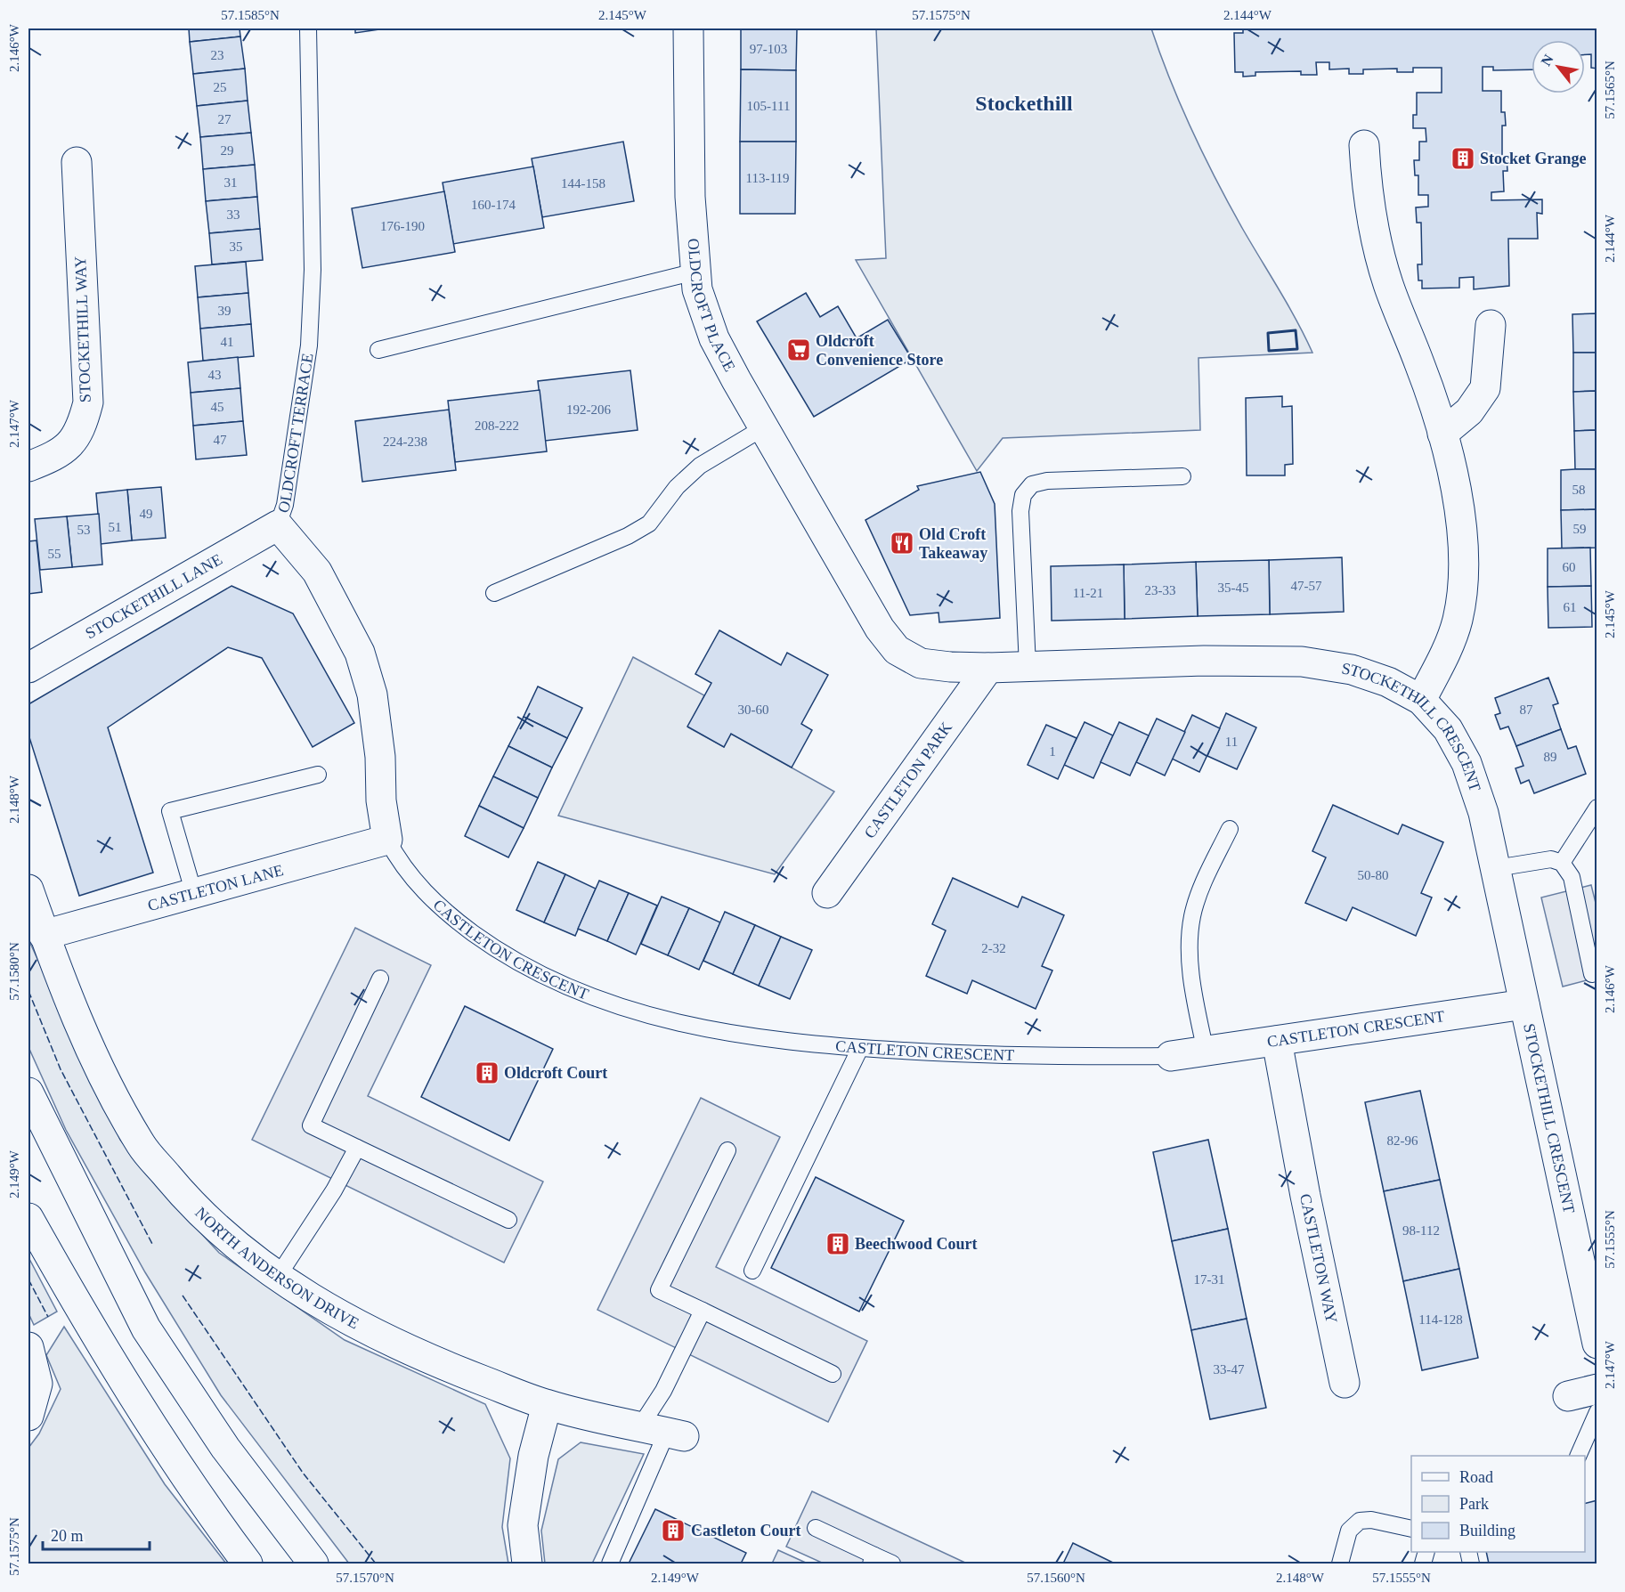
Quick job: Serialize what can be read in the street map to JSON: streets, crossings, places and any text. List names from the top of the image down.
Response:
{
  "streets": {
    "street": [
      "OLDCROFT PLACE",
      "STOCKETHILL WAY",
      "OLDCROFT TERRACE",
      "STOCKETHILL LANE",
      "STOCKETHILL CRESCENT",
      "CASTLETON PARK",
      "CASTLETON LANE",
      "CASTLETON CRESCENT",
      "CASTLETON WAY",
      "NORTH ANDERSON DRIVE"
    ]
  },
  "crossings": [
    ["OLDCROFT PLACE", "STOCKETHILL CRESCENT"],
    ["OLDCROFT TERRACE", "STOCKETHILL LANE"],
    ["OLDCROFT TERRACE", "CASTLETON LANE"],
    ["OLDCROFT TERRACE", "CASTLETON CRESCENT"],
    ["STOCKETHILL CRESCENT", "CASTLETON PARK"],
    ["STOCKETHILL CRESCENT", "CASTLETON CRESCENT"],
    ["CASTLETON LANE", "CASTLETON CRESCENT"],
    ["CASTLETON LANE", "NORTH ANDERSON DRIVE"],
    ["CASTLETON CRESCENT", "CASTLETON WAY"]
  ],
  "districts": ["Stockethill"],
  "places": {
    "building": [
      "Stocket Grange",
      "Oldcroft Court",
      "Beechwood Court",
      "Castleton Court"
    ],
    "supermarket": ["Oldcroft Convenience Store"],
    "restaurant": ["Old Croft Takeaway"]
  },
  "house_numbers": [
    "97-103",
    "23",
    "25",
    "105-111",
    "27",
    "29",
    "113-119",
    "31",
    "144-158",
    "160-174",
    "33",
    "176-190",
    "35",
    "39",
    "41",
    "43",
    "45",
    "192-206",
    "208-222",
    "47",
    "224-238",
    "58",
    "49",
    "51",
    "59",
    "53",
    "55",
    "60",
    "47-57",
    "35-45",
    "23-33",
    "11-21",
    "61",
    "30-60",
    "87",
    "11",
    "1",
    "89",
    "50-80",
    "2-32",
    "82-96",
    "98-112",
    "17-31",
    "114-128",
    "33-47"
  ],
  "legend": ["Road", "Park", "Building"],
  "scale_bar": "20 m",
  "north": "top left",
  "coordinates": [
    "57.1585°N",
    "2.145°W",
    "57.1575°N",
    "2.144°W",
    "2.146°W",
    "57.1565°N",
    "2.147°W",
    "2.148°W",
    "57.1580°N",
    "2.149°W",
    "57.1555°N",
    "57.1570°N",
    "57.1560°N"
  ]
}
